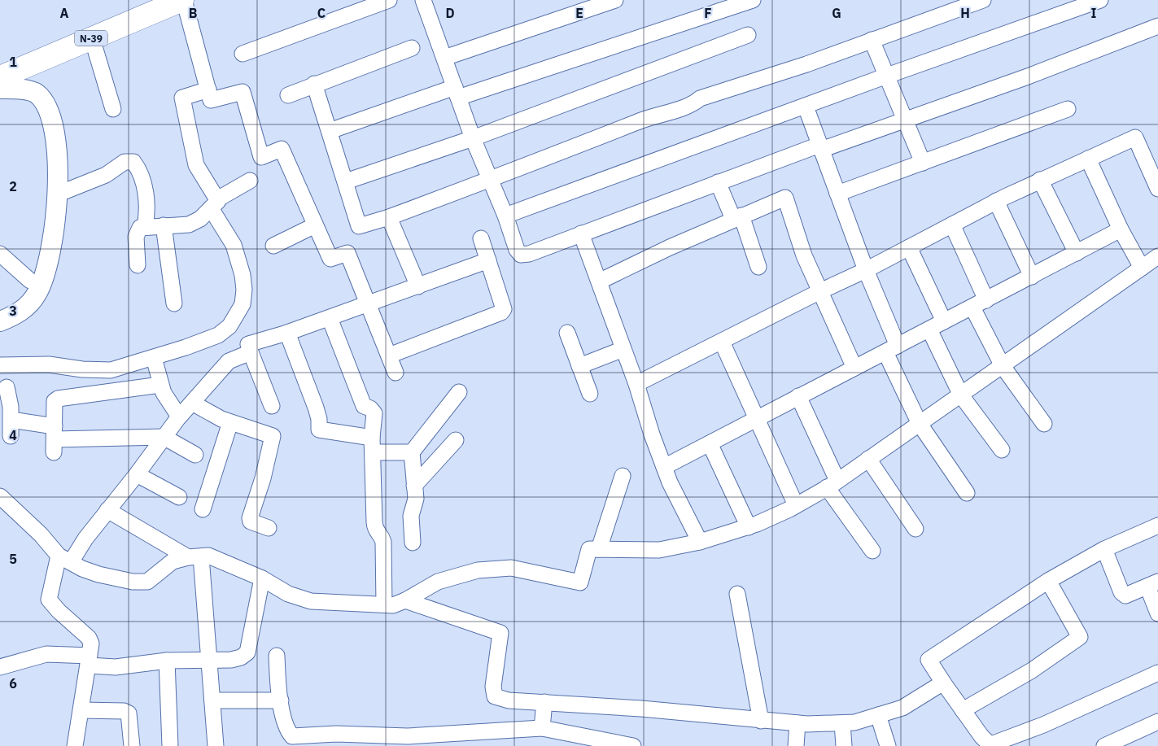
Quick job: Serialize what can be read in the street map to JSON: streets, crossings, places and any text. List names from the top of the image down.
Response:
{
  "streets": {
    "highway": ["N-39"]
  },
  "grid": {
    "columns": [
      "A",
      "B",
      "C",
      "D",
      "E",
      "F",
      "G",
      "H",
      "I"
    ],
    "rows": [
      "1",
      "2",
      "3",
      "4",
      "5",
      "6"
    ]
  }
}
